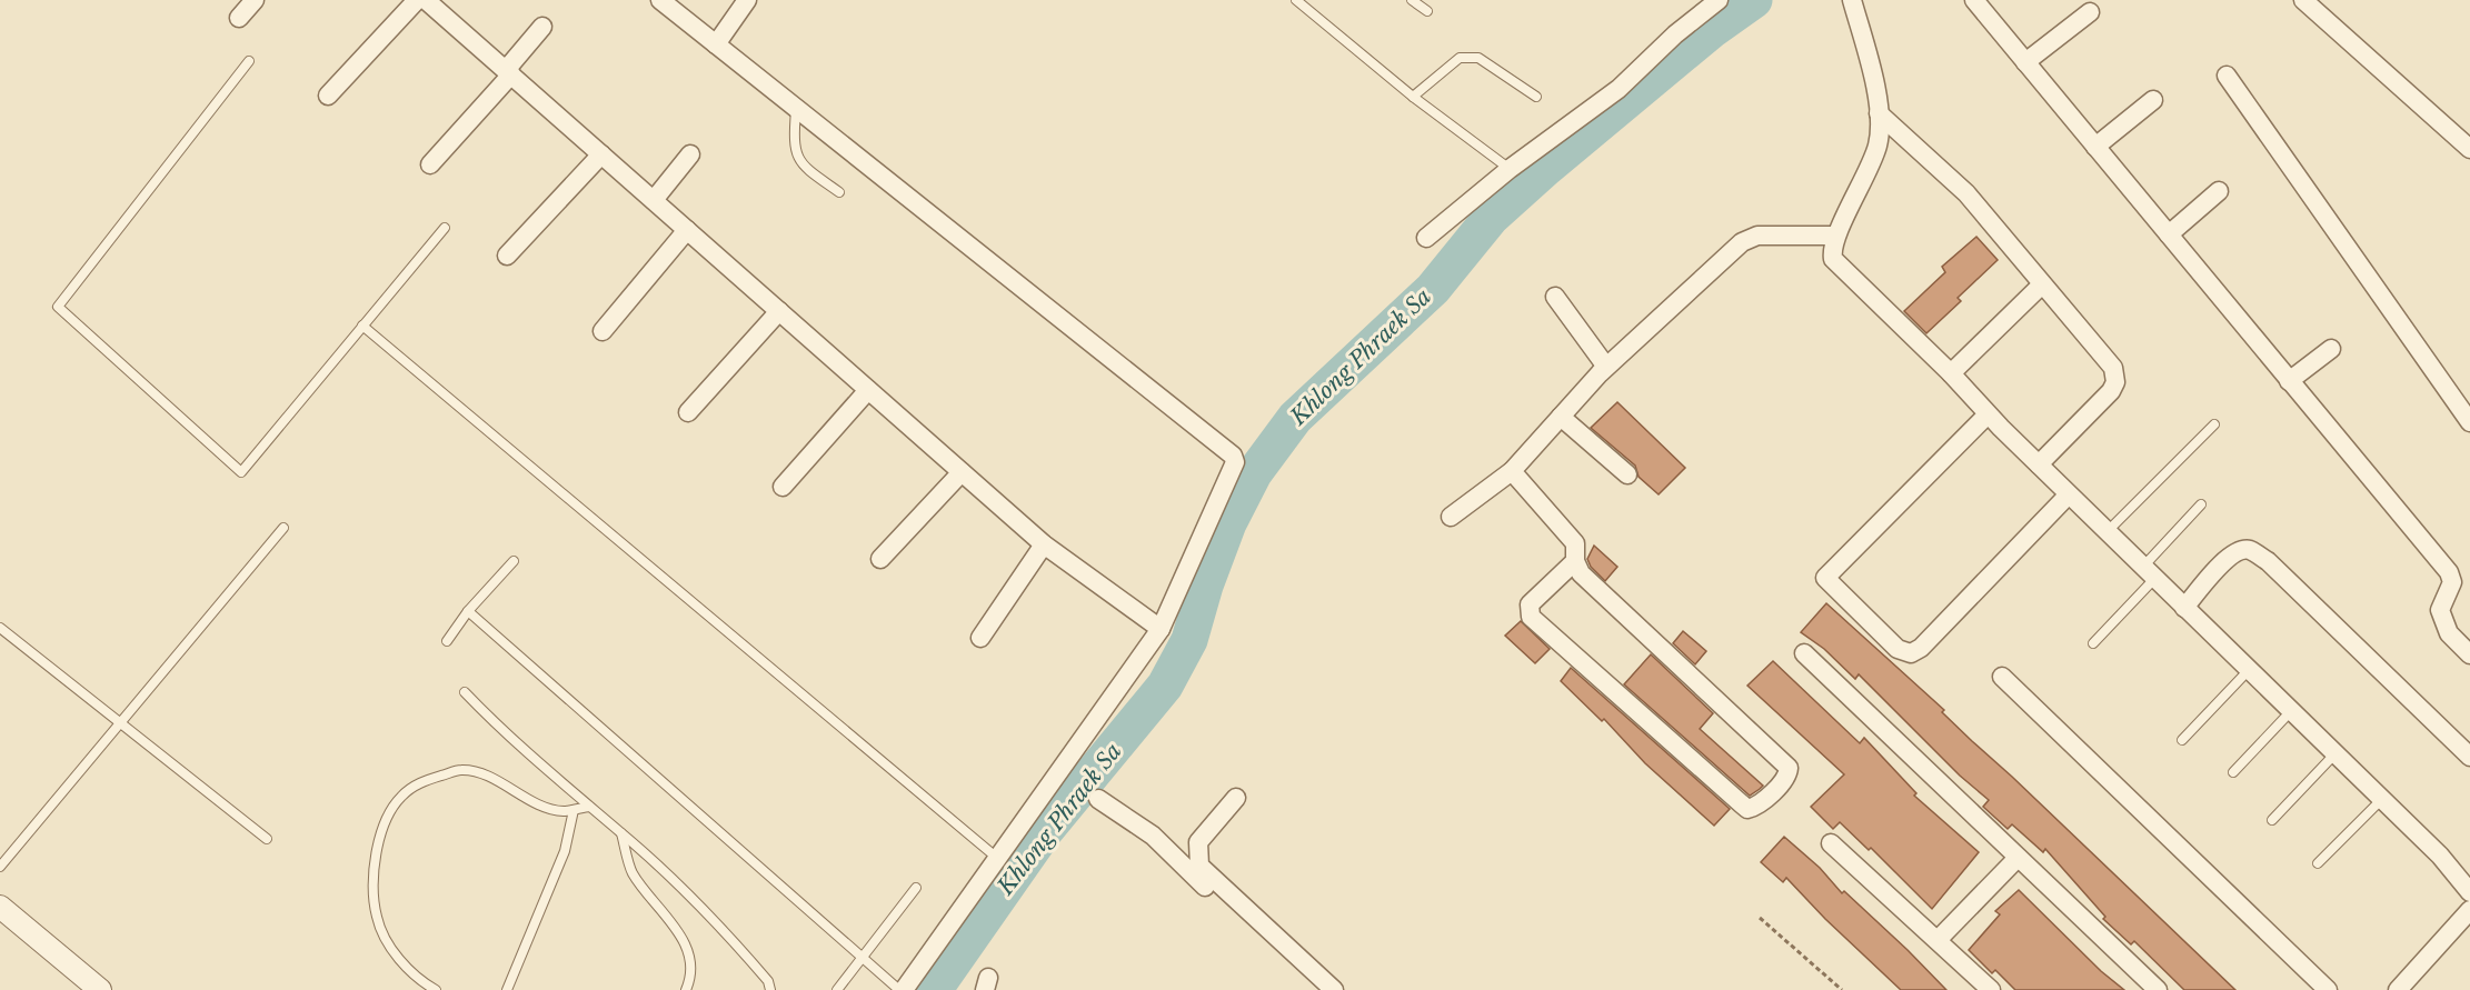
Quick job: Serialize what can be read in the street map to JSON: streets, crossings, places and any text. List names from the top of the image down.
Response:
{
  "water": ["Khlong Phraek Sa"]
}
